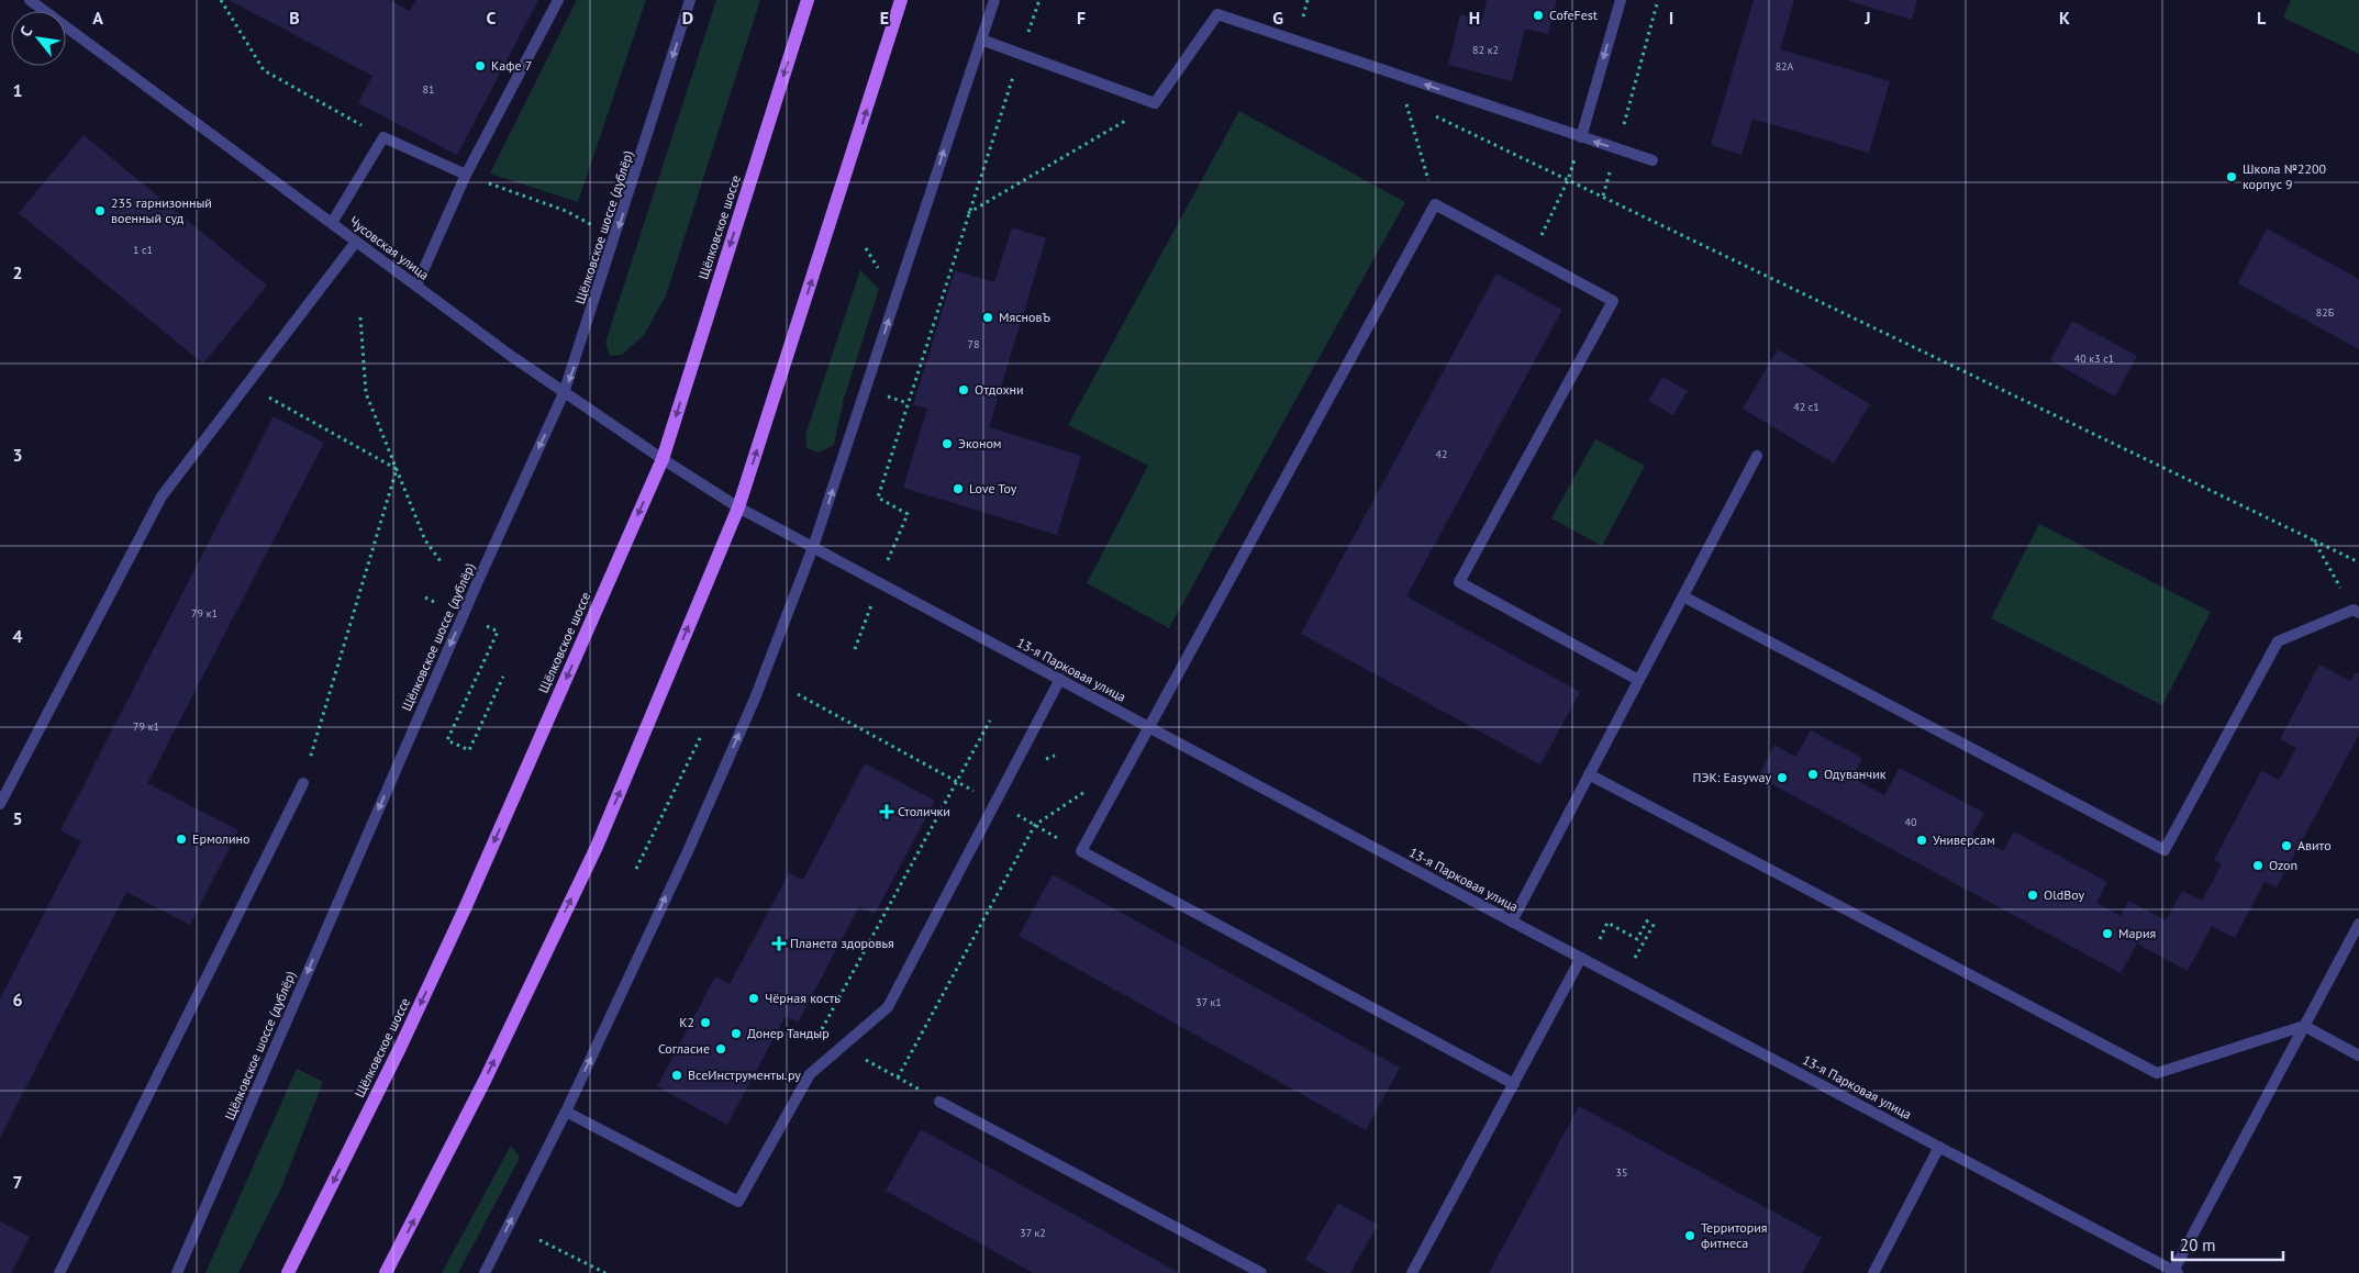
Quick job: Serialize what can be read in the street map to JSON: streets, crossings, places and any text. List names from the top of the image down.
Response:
{
  "streets": {
    "main road": ["Щёлковское шоссе"],
    "street": ["Щёлковское шоссе (дублёр)", "Чусовская улица", "13-я Парковая улица"]
  },
  "crossings": [
    ["Щёлковское шоссе (дублёр)", "Чусовская улица"],
    ["Щёлковское шоссе", "Чусовская улица"],
    ["Чусовская улица", "13-я Парковая улица"]
  ],
  "one_way": ["Щёлковское шоссе (дублёр)"],
  "places": {
    "other": [
      "CofeFest",
      "Кафе 7",
      "Школа №2200 корпус 9",
      "235 гарнизонный военный суд",
      "МясновЪ",
      "Отдохни",
      "Эконом",
      "Love Toy",
      "Одуванчик",
      "ПЭК: Easyway",
      "Ермолино",
      "Универсам",
      "Авито",
      "Ozon",
      "OldBoy",
      "Мария",
      "Чёрная кость",
      "К2",
      "Донер Тандыр",
      "Согласие",
      "ВсеИнструменты.ру",
      "Территория фитнеса"
    ],
    "health": ["Столички", "Планета здоровья"]
  },
  "house_numbers": [
    "82 к2",
    "82А",
    "81",
    "1 с1",
    "82Б",
    "78",
    "40 к3 с1",
    "42 с1",
    "42",
    "79 к1",
    "79 к1",
    "40",
    "37 к1",
    "35",
    "37 к2"
  ],
  "scale_bar": "20 m",
  "north": "top left",
  "grid": {
    "columns": [
      "A",
      "B",
      "C",
      "D",
      "E",
      "F",
      "G",
      "H",
      "I",
      "J",
      "K",
      "L"
    ],
    "rows": [
      "1",
      "2",
      "3",
      "4",
      "5",
      "6",
      "7"
    ]
  }
}
